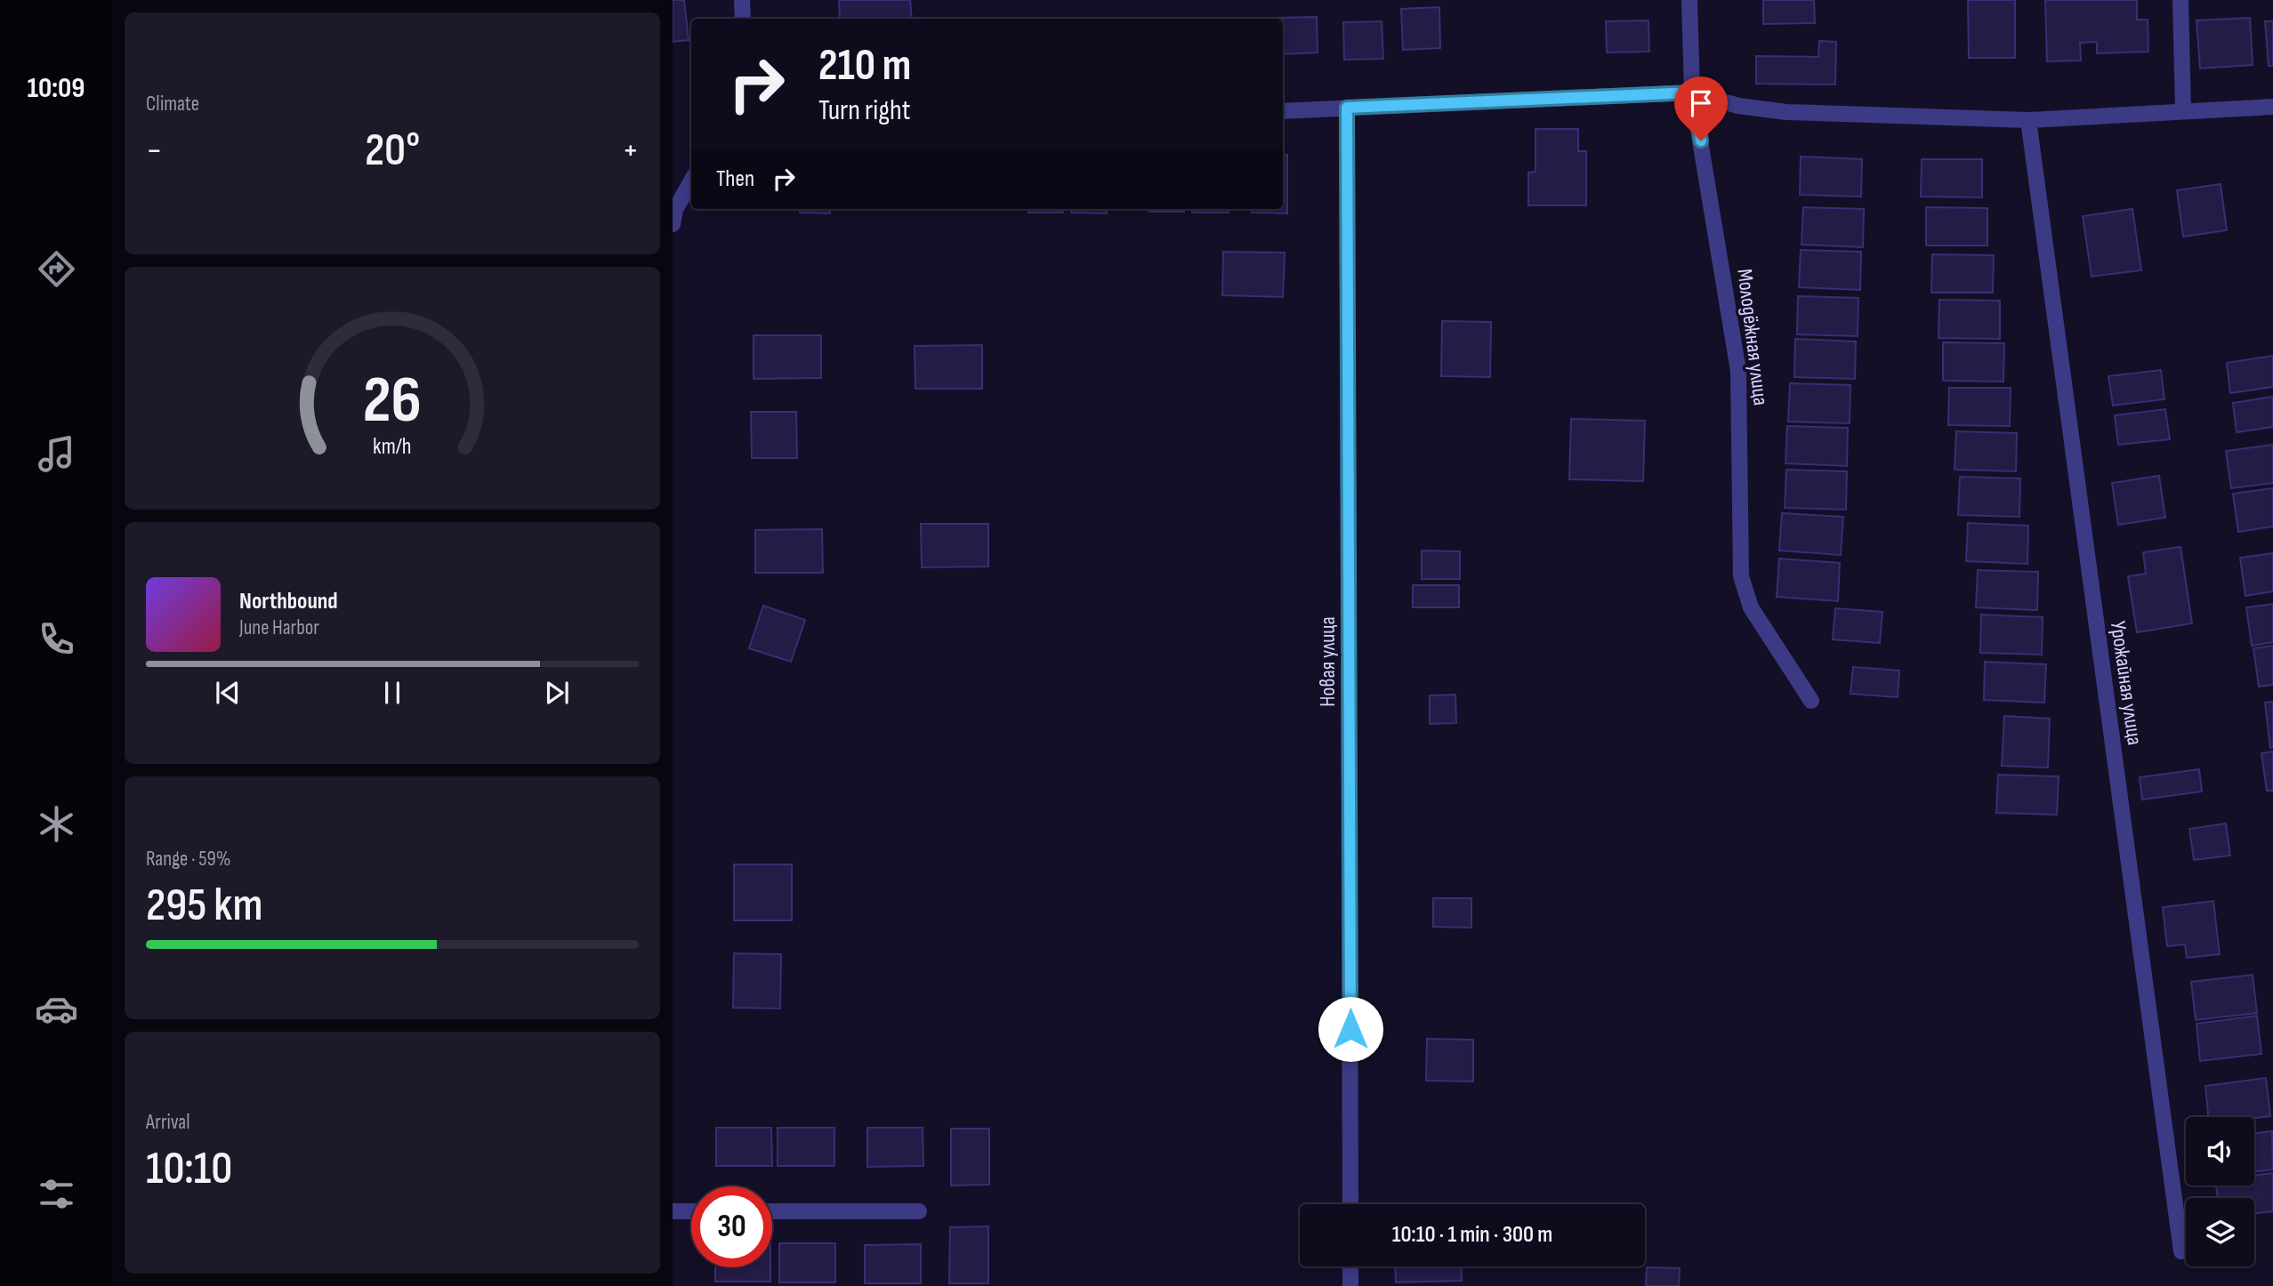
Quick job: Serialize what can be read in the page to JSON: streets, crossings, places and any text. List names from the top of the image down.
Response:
{
  "streets": {
    "street": ["Молодёжная улица", "Новая улица", "Урожайная улица"]
  },
  "page": {
    "tabs": "10:09",
    "tile": [
      "Climate",
      ["Range · 59%", "295 km"],
      ["Arrival", "10:10"]
    ],
    "turn": ["210 m", "Turn right"],
    "heat": ["−", "20°", "+"],
    "then": "Then",
    "song": ["Northbound", "June Harbor"],
    "limit": "30",
    "trip": "10:10 · 1 min · 300 m",
    "gauge": ["26", "km/h"]
  }
}
